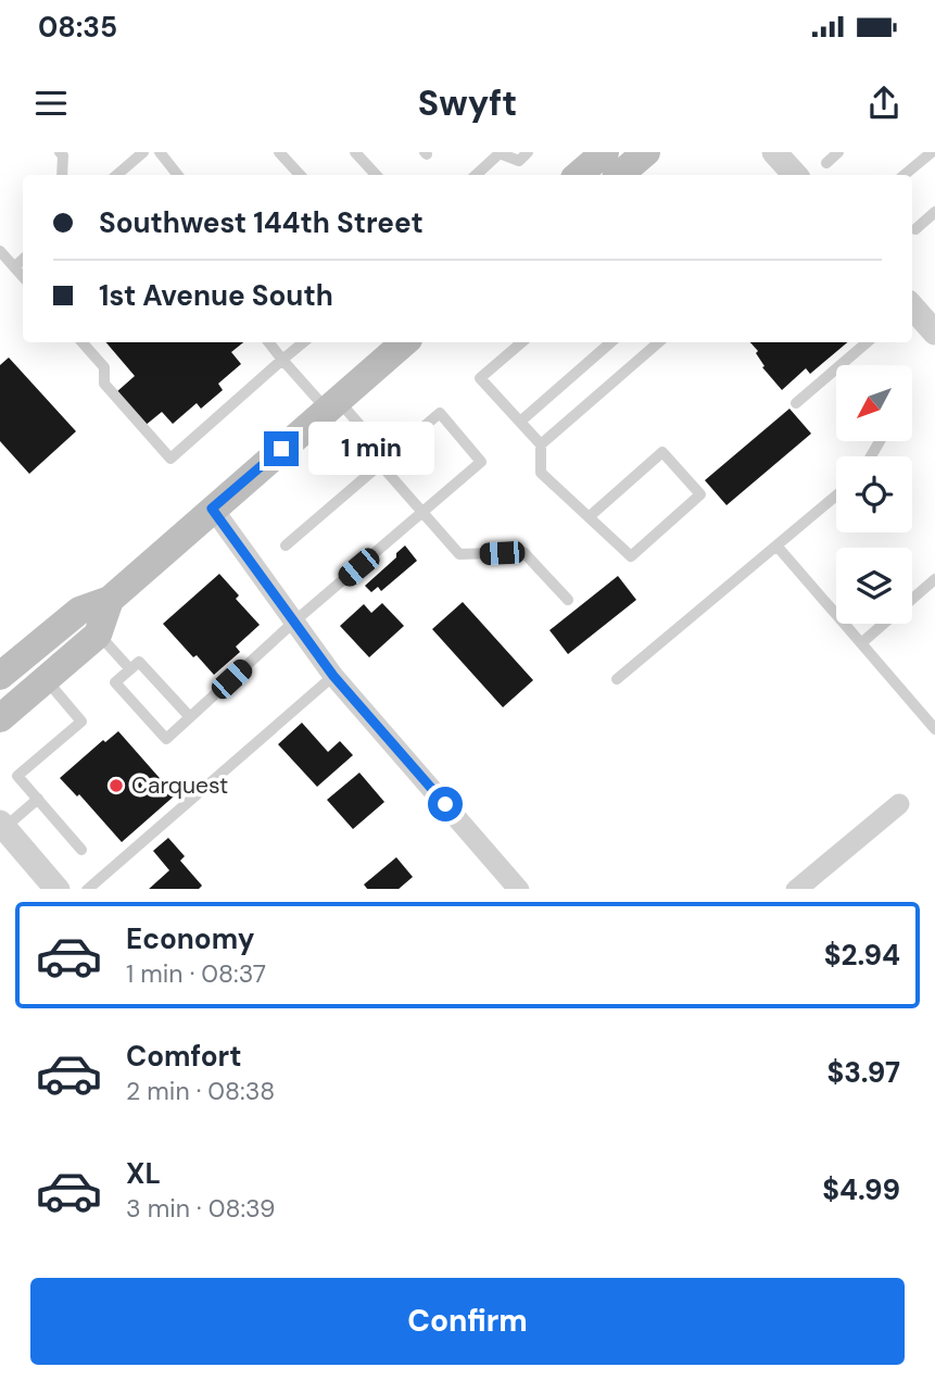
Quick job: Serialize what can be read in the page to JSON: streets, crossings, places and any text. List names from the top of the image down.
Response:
{
  "places": ["Carquest"],
  "north": "bottom left",
  "page": {
    "status": "08:35",
    "header": "Swyft",
    "banner": ["Southwest 144th Street", "1st Avenue South"],
    "bubble": "1 min",
    "list": [
      {
        "name": "Economy",
        "note": "1 min · 08:37",
        "value": "$2.94"
      },
      {
        "name": "Comfort",
        "note": "2 min · 08:38",
        "value": "$3.97"
      },
      {
        "name": "XL",
        "note": "3 min · 08:39",
        "value": "$4.99"
      }
    ],
    "buttons": "Confirm"
  }
}
